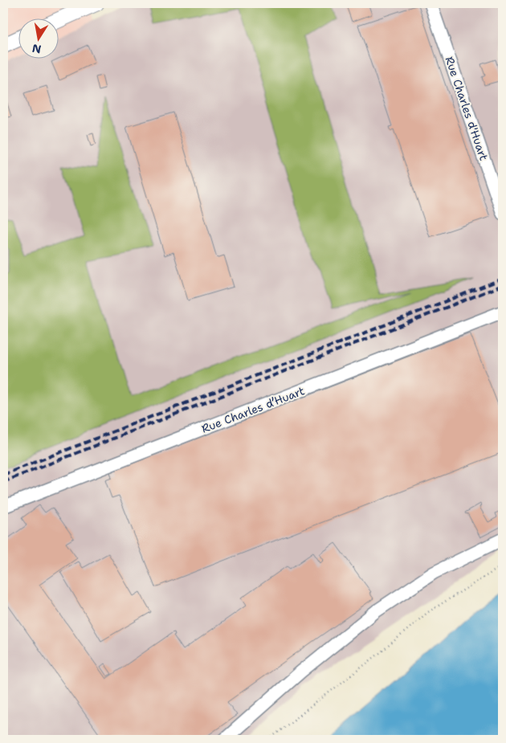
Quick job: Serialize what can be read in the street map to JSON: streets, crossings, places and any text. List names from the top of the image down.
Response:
{
  "streets": {
    "street": ["Rue Charles d'Huart", "Rue Charles d’Huart"]
  },
  "north": "bottom"
}
